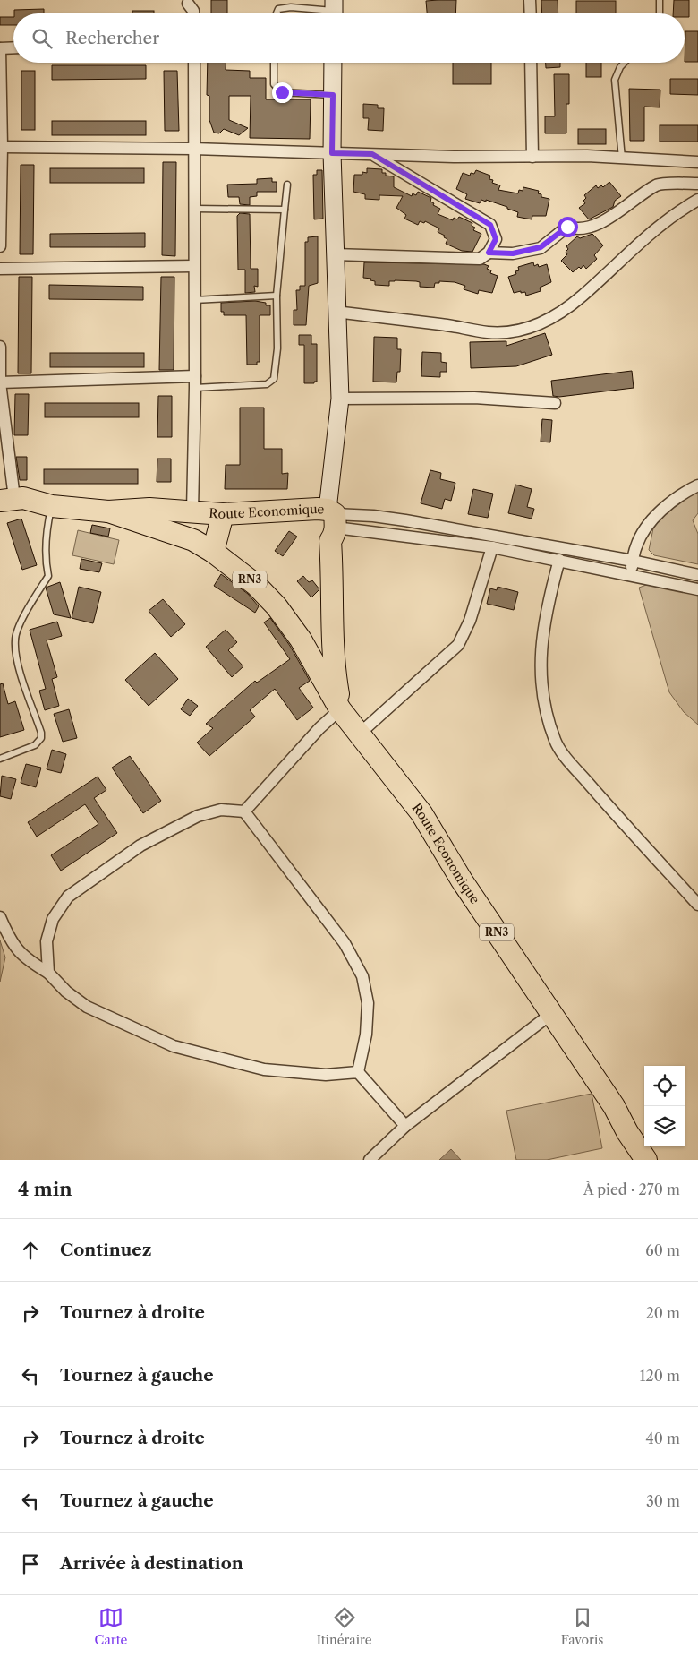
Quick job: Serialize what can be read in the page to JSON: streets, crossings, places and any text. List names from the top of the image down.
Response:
{
  "streets": {
    "highway": ["Route Economique", "RN3"]
  },
  "page": {
    "search": "Rechercher",
    "heading": ["4 min", "À pied · 270 m"],
    "list": [
      ["Continuez", "60 m"],
      ["Tournez à droite", "20 m"],
      ["Tournez à gauche", "120 m"],
      ["Tournez à droite", "40 m"],
      ["Tournez à gauche", "30 m"],
      "Arrivée à destination"
    ],
    "nav": ["Carte", "Itinéraire", "Favoris"]
  }
}
